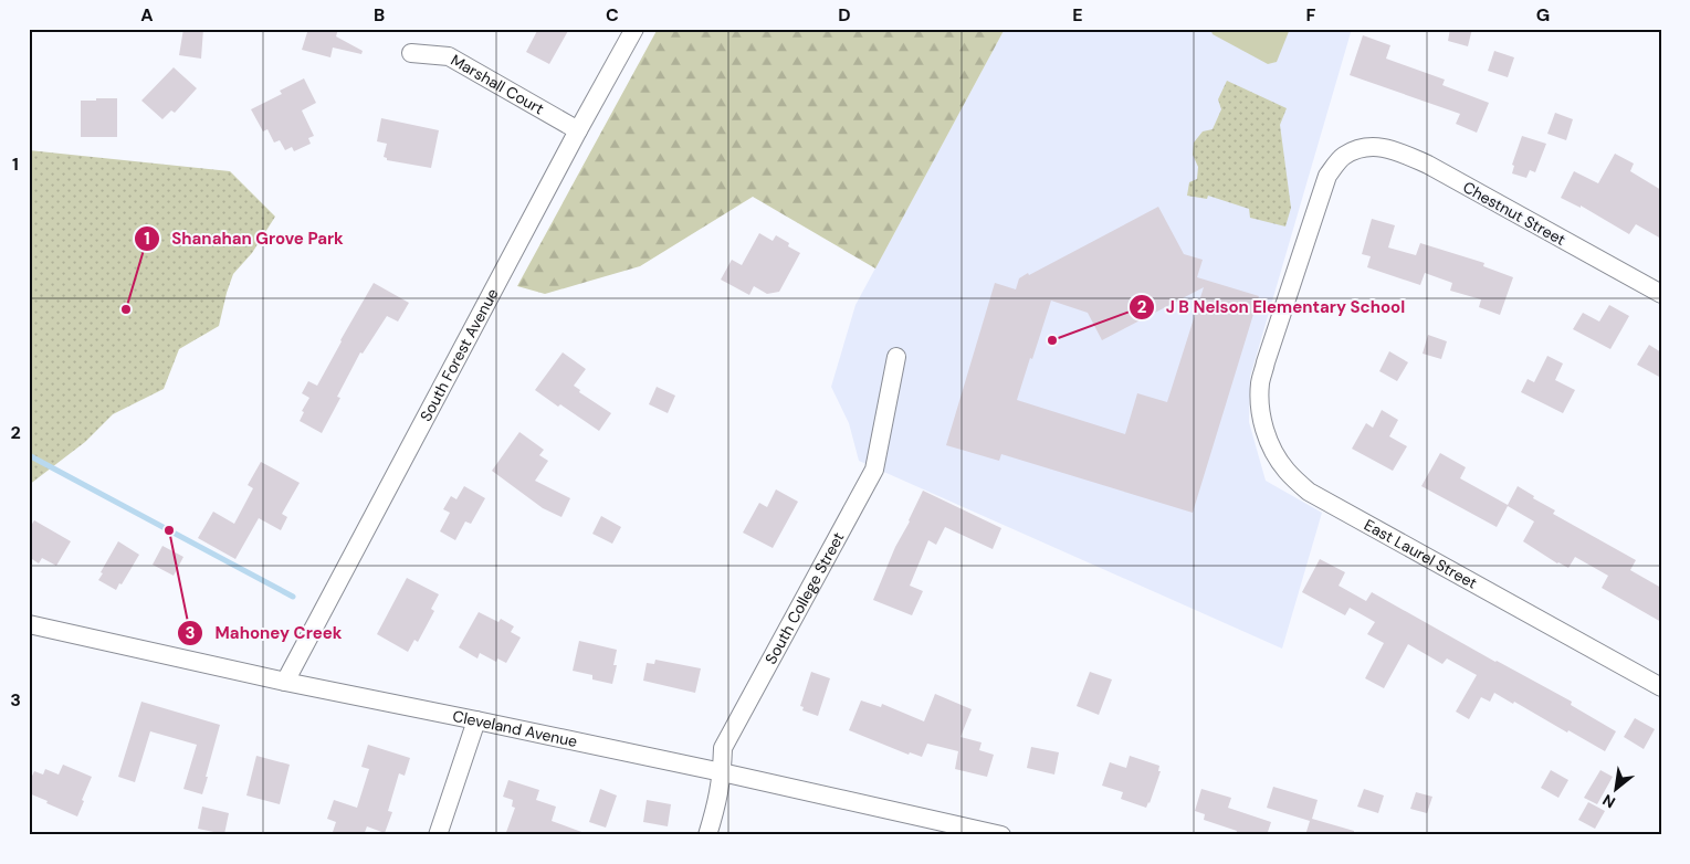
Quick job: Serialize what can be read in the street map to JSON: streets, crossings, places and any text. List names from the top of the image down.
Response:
{
  "streets": {
    "street": [
      "Marshall Court",
      "Chestnut Street",
      "South Forest Avenue",
      "East Laurel Street",
      "South College Street",
      "Cleveland Avenue"
    ]
  },
  "crossings": [
    ["Marshall Court", "South Forest Avenue"],
    ["Chestnut Street", "East Laurel Street"],
    ["South Forest Avenue", "Cleveland Avenue"],
    ["South College Street", "Cleveland Avenue"]
  ],
  "places": ["Shanahan Grove Park", "J B Nelson Elementary School", "Mahoney Creek"],
  "north": "bottom left",
  "grid": {
    "columns": [
      "A",
      "B",
      "C",
      "D",
      "E",
      "F",
      "G"
    ],
    "rows": ["1", "2", "3"]
  }
}
